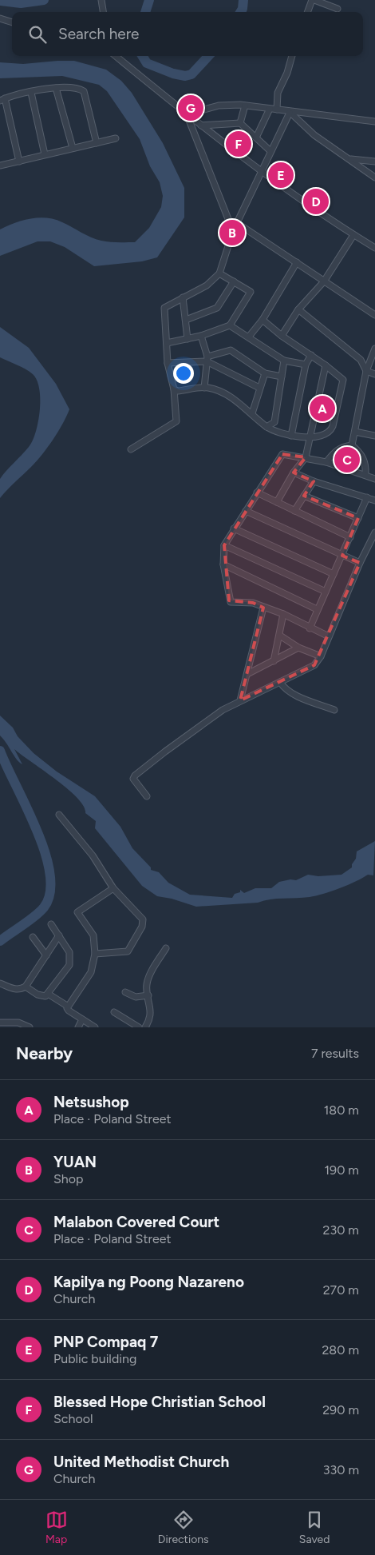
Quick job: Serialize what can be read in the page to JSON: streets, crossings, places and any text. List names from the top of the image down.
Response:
{
  "page": {
    "search": "Search here",
    "pins": [
      "G",
      "F",
      "E",
      "D",
      "B",
      "A",
      "C"
    ],
    "heading": ["Nearby", "7 results"],
    "list": [
      {
        "mark": "A",
        "name": "Netsushop",
        "note": "Place · Poland Street",
        "value": "180 m"
      },
      {
        "mark": "B",
        "name": "YUAN",
        "note": "Shop",
        "value": "190 m"
      },
      {
        "mark": "C",
        "name": "Malabon Covered Court",
        "note": "Place · Poland Street",
        "value": "230 m"
      },
      {
        "mark": "D",
        "name": "Kapilya ng Poong Nazareno",
        "note": "Church",
        "value": "270 m"
      },
      {
        "mark": "E",
        "name": "PNP Compaq 7",
        "note": "Public building",
        "value": "280 m"
      },
      {
        "mark": "F",
        "name": "Blessed Hope Christian School",
        "note": "School",
        "value": "290 m"
      },
      {
        "mark": "G",
        "name": "United Methodist Church",
        "note": "Church",
        "value": "330 m"
      }
    ],
    "nav": ["Map", "Directions", "Saved"]
  }
}
